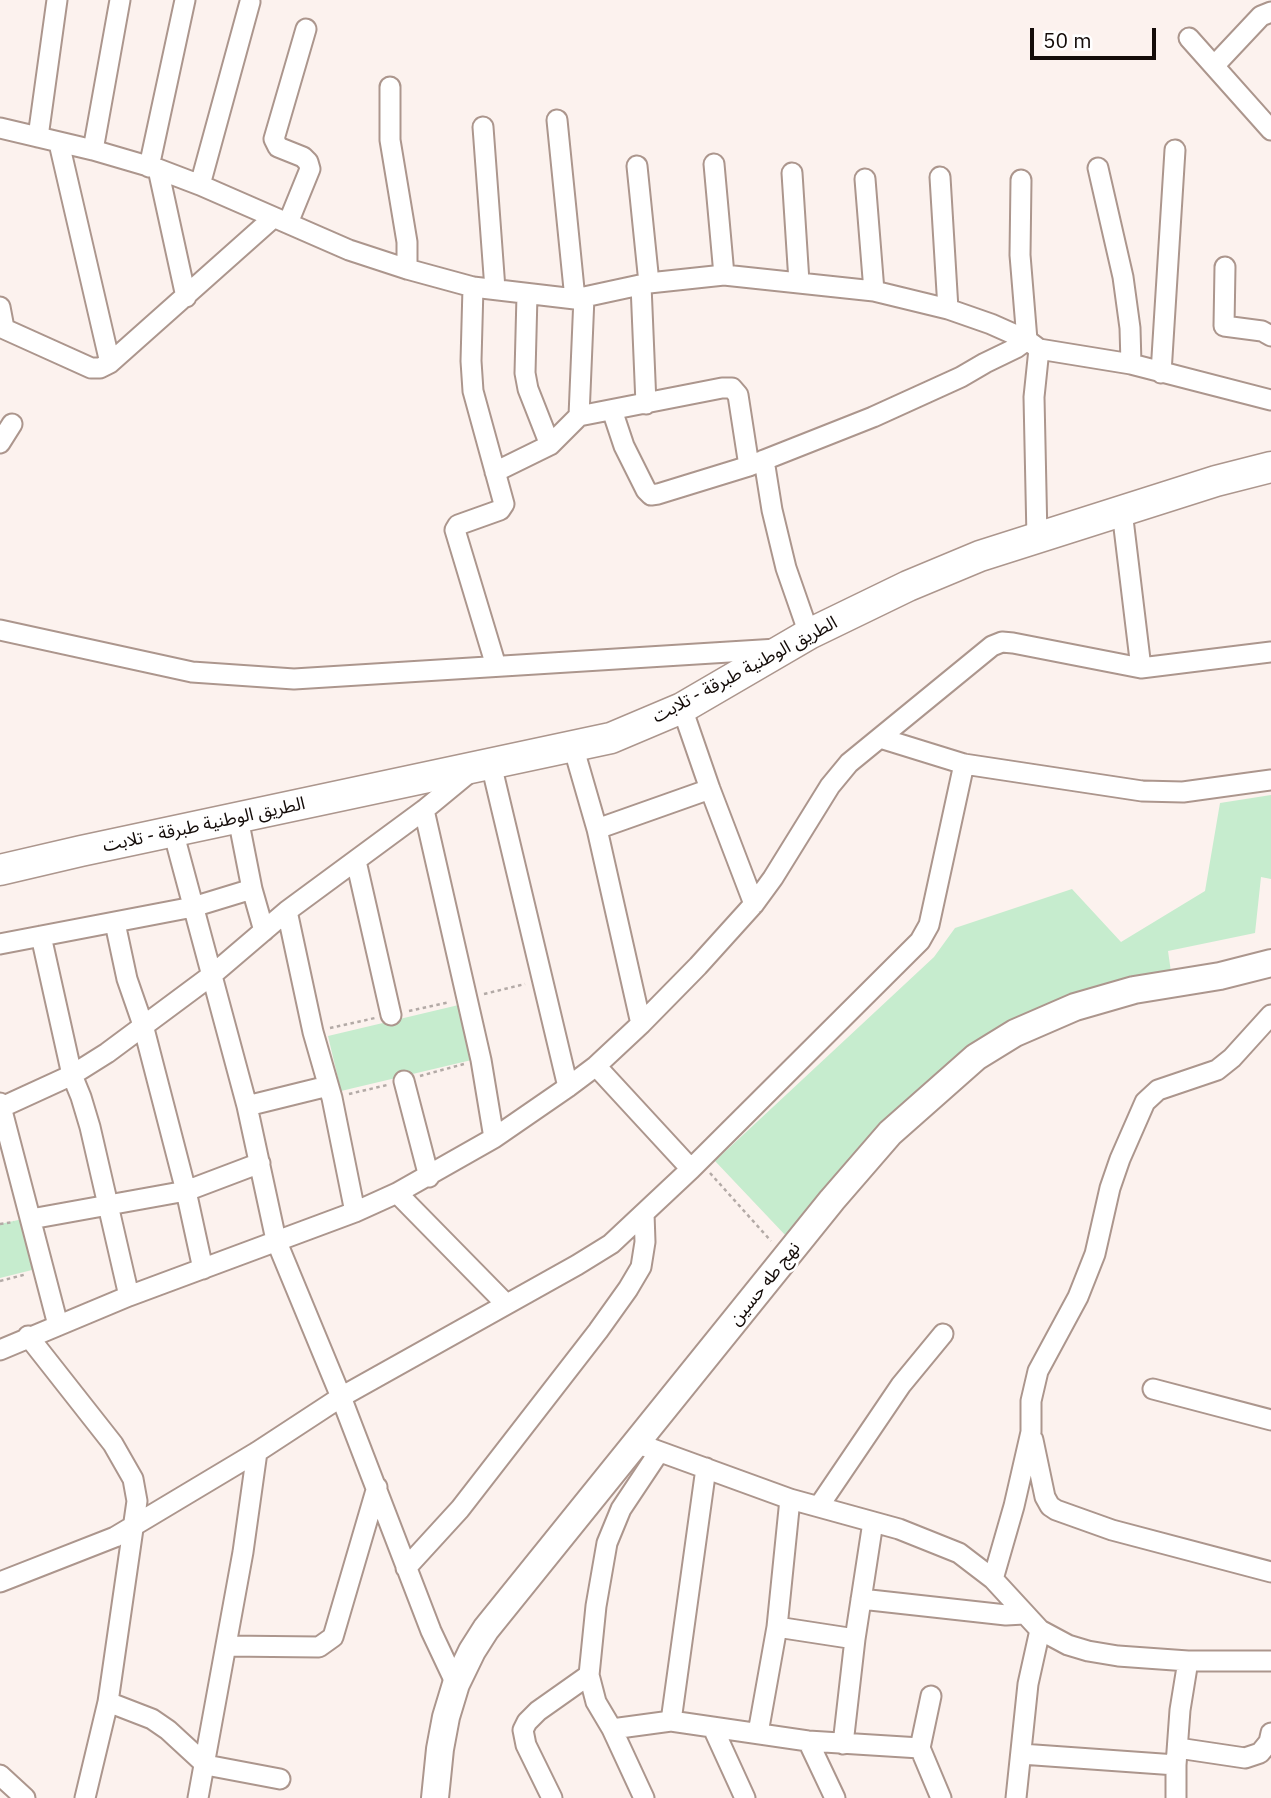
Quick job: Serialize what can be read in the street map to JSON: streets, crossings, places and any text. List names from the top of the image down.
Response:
{
  "streets": {
    "main road": ["الطريق الوطنية طبرقة - تلابت", "نهج طه حسين"]
  },
  "scale_bar": "50 m"
}
